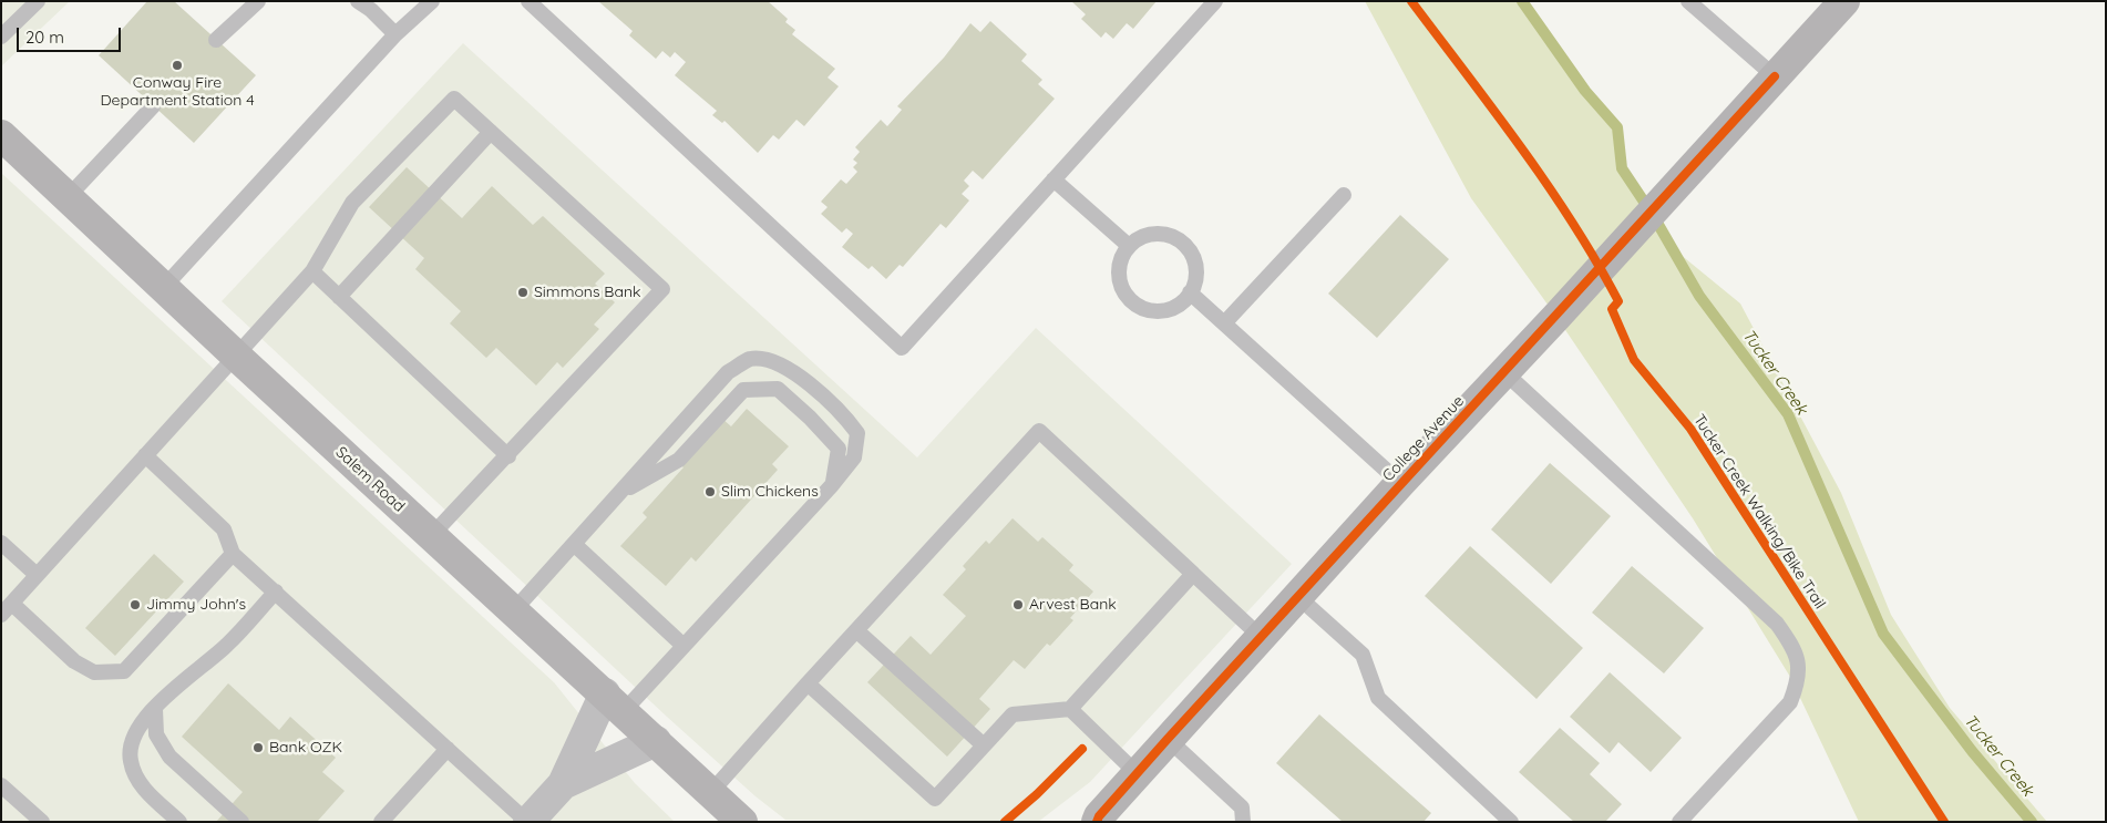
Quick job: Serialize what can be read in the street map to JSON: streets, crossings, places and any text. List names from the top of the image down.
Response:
{
  "streets": {
    "street": ["College Avenue", "Salem Road"],
    "cycle path": ["Tucker Creek Walking/Bike Trail"]
  },
  "water": ["Tucker Creek"],
  "places": [
    "Conway Fire Department Station 4",
    "Simmons Bank",
    "Slim Chickens",
    "Jimmy John's",
    "Arvest Bank",
    "Bank OZK"
  ],
  "scale_bar": "20 m"
}
